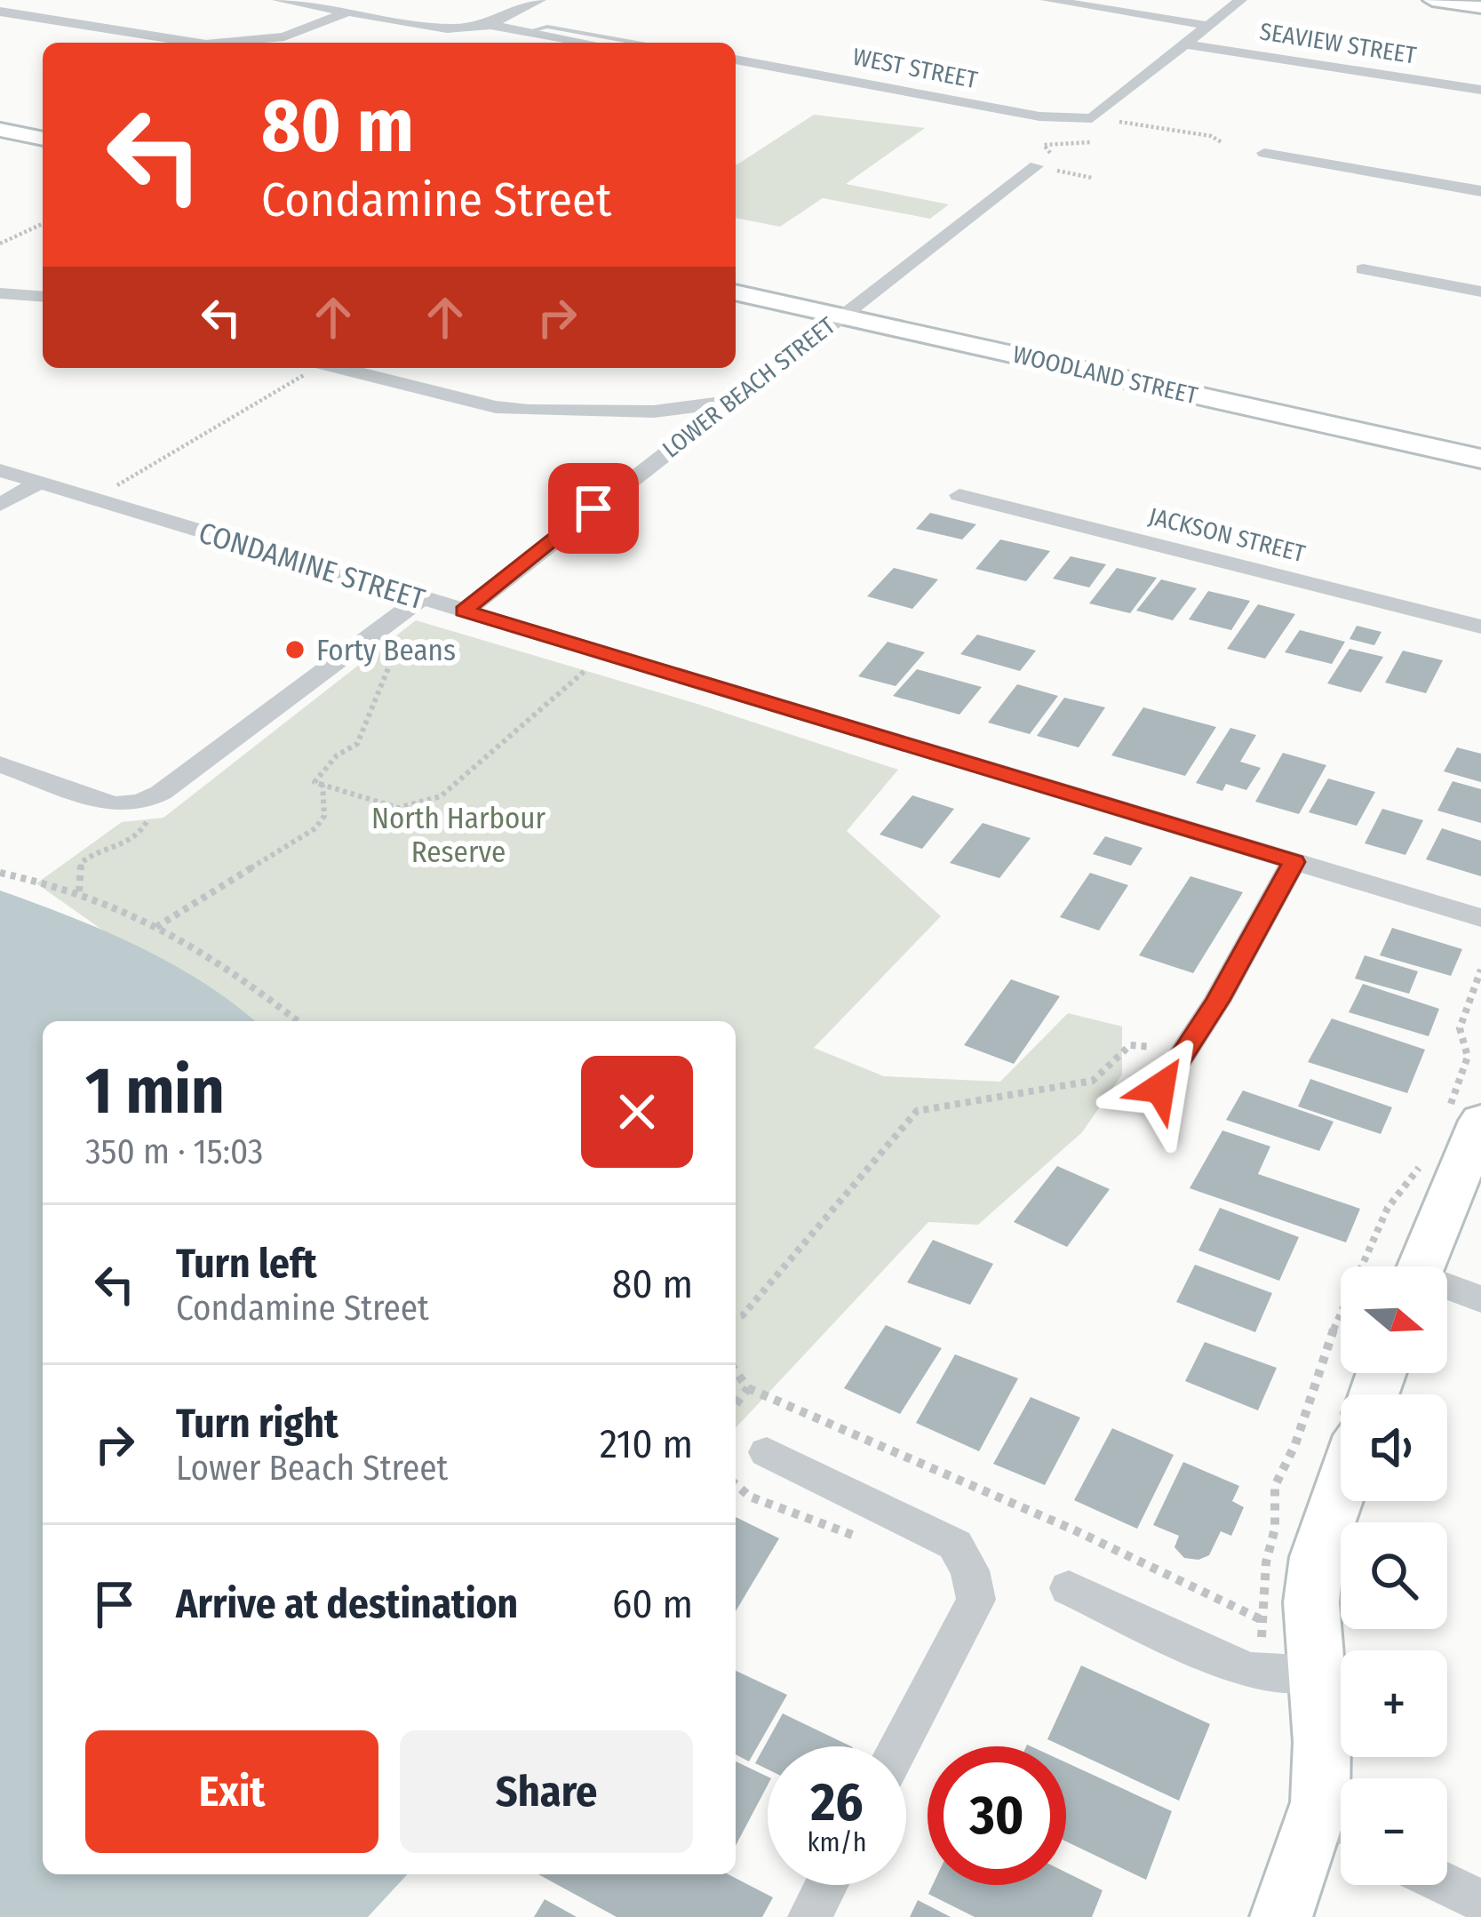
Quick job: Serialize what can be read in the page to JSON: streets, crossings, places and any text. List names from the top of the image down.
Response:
{
  "streets": {
    "street": [
      "SEAVIEW STREET",
      "WEST STREET",
      "WOODLAND STREET",
      "LOWER BEACH STREET",
      "JACKSON STREET",
      "CONDAMINE STREET"
    ]
  },
  "crossings": [
    ["WOODLAND STREET", "LOWER BEACH STREET"],
    ["LOWER BEACH STREET", "CONDAMINE STREET"]
  ],
  "parks": ["North Harbour Reserve"],
  "places": ["Forty Beans"],
  "north": "right",
  "page": {
    "turn": ["80 m", "Condamine Street"],
    "heading": ["1 min", "350 m · 15:03"],
    "list": [
      {
        "name": "Turn left",
        "note": "Condamine Street",
        "value": "80 m"
      },
      {
        "name": "Turn right",
        "note": "Lower Beach Street",
        "value": "210 m"
      },
      {
        "name": "Arrive at destination",
        "value": "60 m"
      }
    ],
    "map_buttons": ["+", "−"],
    "buttons": ["Exit", "Share"],
    "speed": "26 km/h",
    "limit": "30"
  }
}
